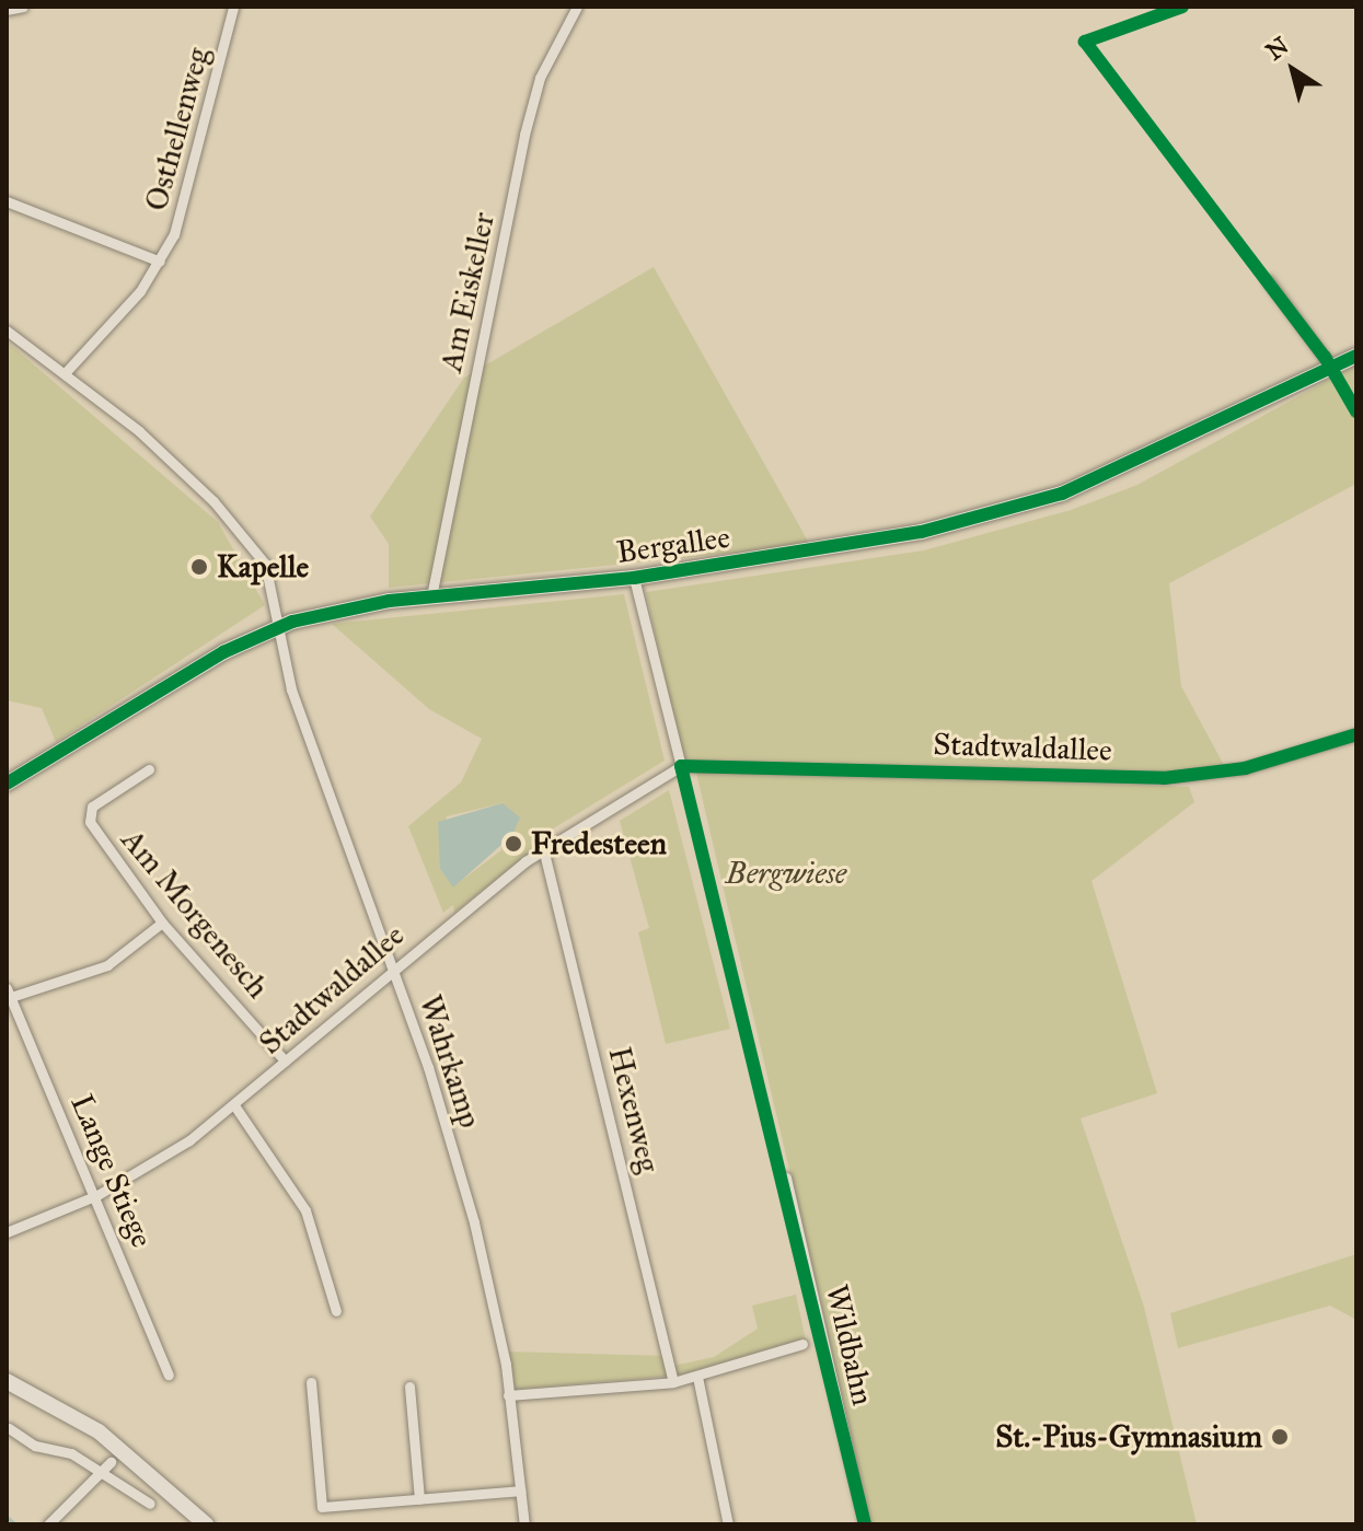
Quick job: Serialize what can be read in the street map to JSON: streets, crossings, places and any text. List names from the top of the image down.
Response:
{
  "streets": {
    "street": [
      "Osthellenweg",
      "Am Eiskeller",
      "Bergallee",
      "Stadtwaldallee",
      "Am Morgenesch",
      "Wahrkamp",
      "Hexenweg",
      "Lange Stiege",
      "Wildbahn"
    ]
  },
  "crossings": [
    ["Osthellenweg", "Wahrkamp"],
    ["Am Eiskeller", "Bergallee"],
    ["Bergallee", "Wahrkamp"],
    ["Stadtwaldallee", "Am Morgenesch"],
    ["Stadtwaldallee", "Wahrkamp"],
    ["Stadtwaldallee", "Hexenweg"],
    ["Stadtwaldallee", "Lange Stiege"]
  ],
  "parks": ["Bergwiese"],
  "places": ["Kapelle", "Fredesteen", "St.-Pius-Gymnasium"],
  "north": "top left"
}
